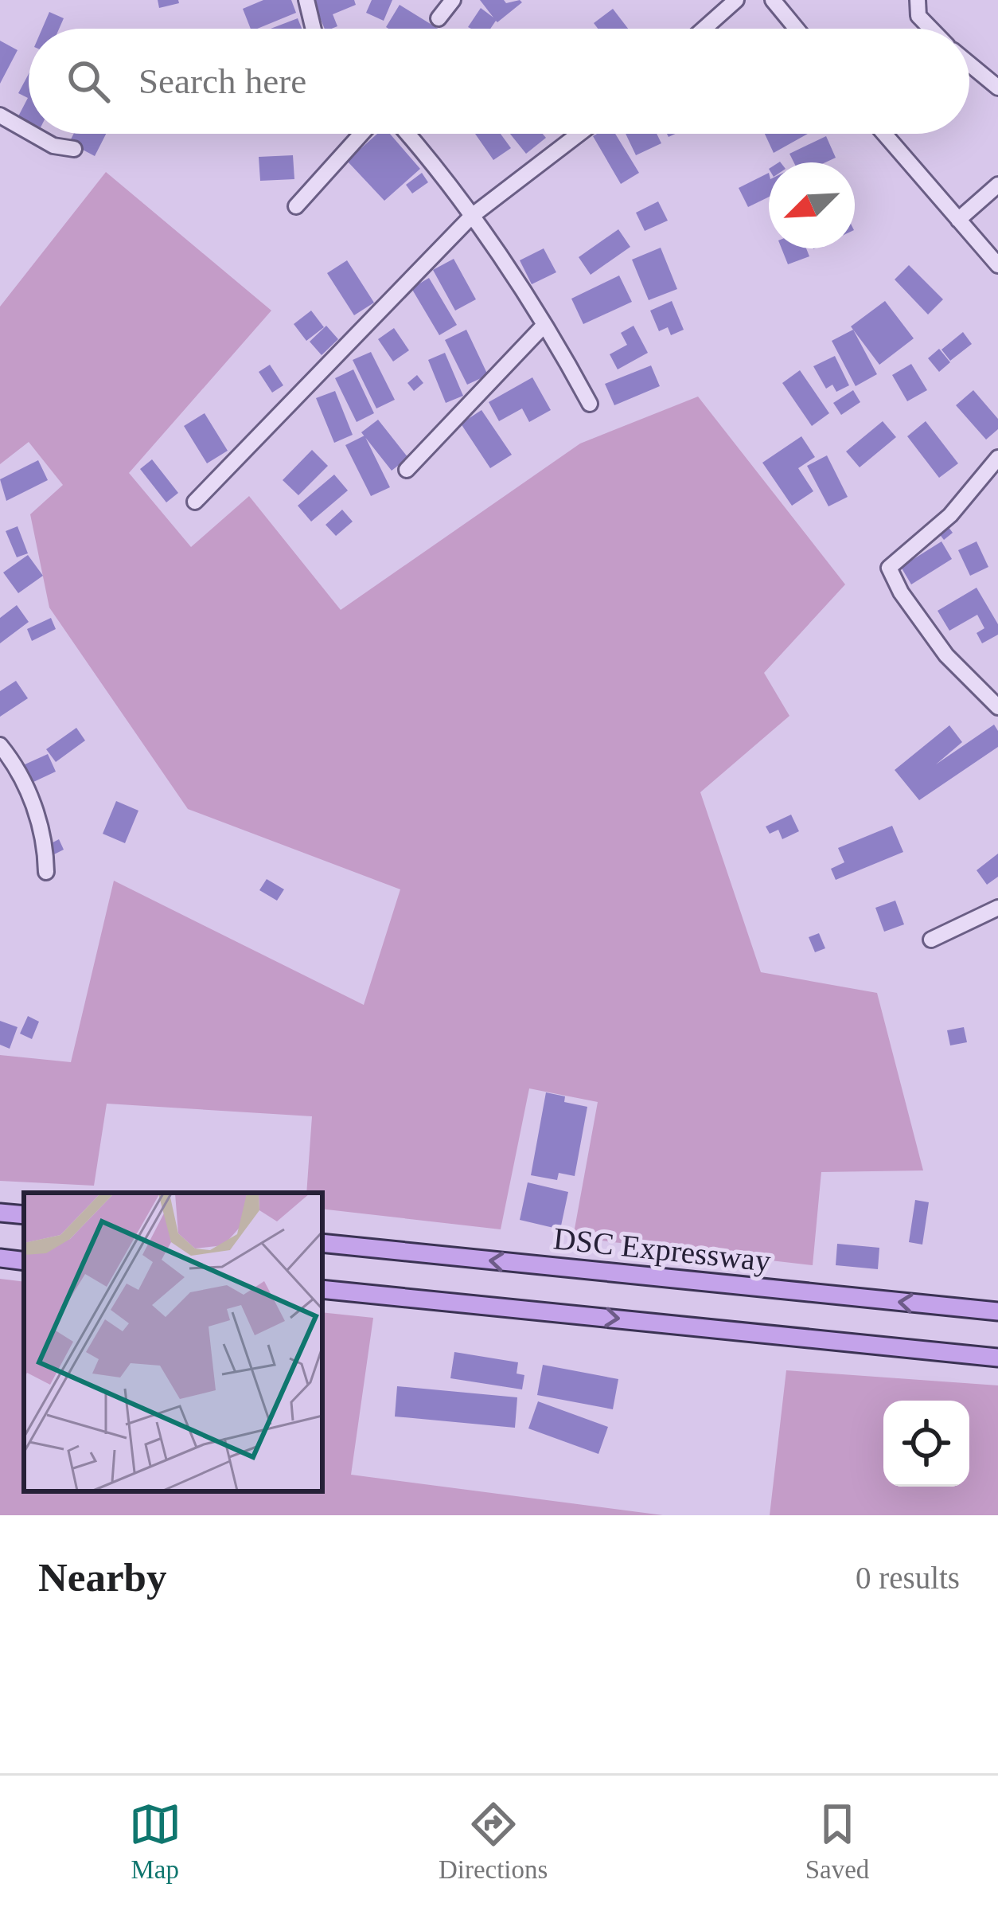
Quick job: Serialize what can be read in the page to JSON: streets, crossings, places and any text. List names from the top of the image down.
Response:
{
  "streets": {
    "main road": ["DSC Expressway"]
  },
  "north": "bottom left",
  "page": {
    "search": "Search here",
    "heading": ["Nearby", "0 results"],
    "nav": ["Map", "Directions", "Saved"]
  }
}
